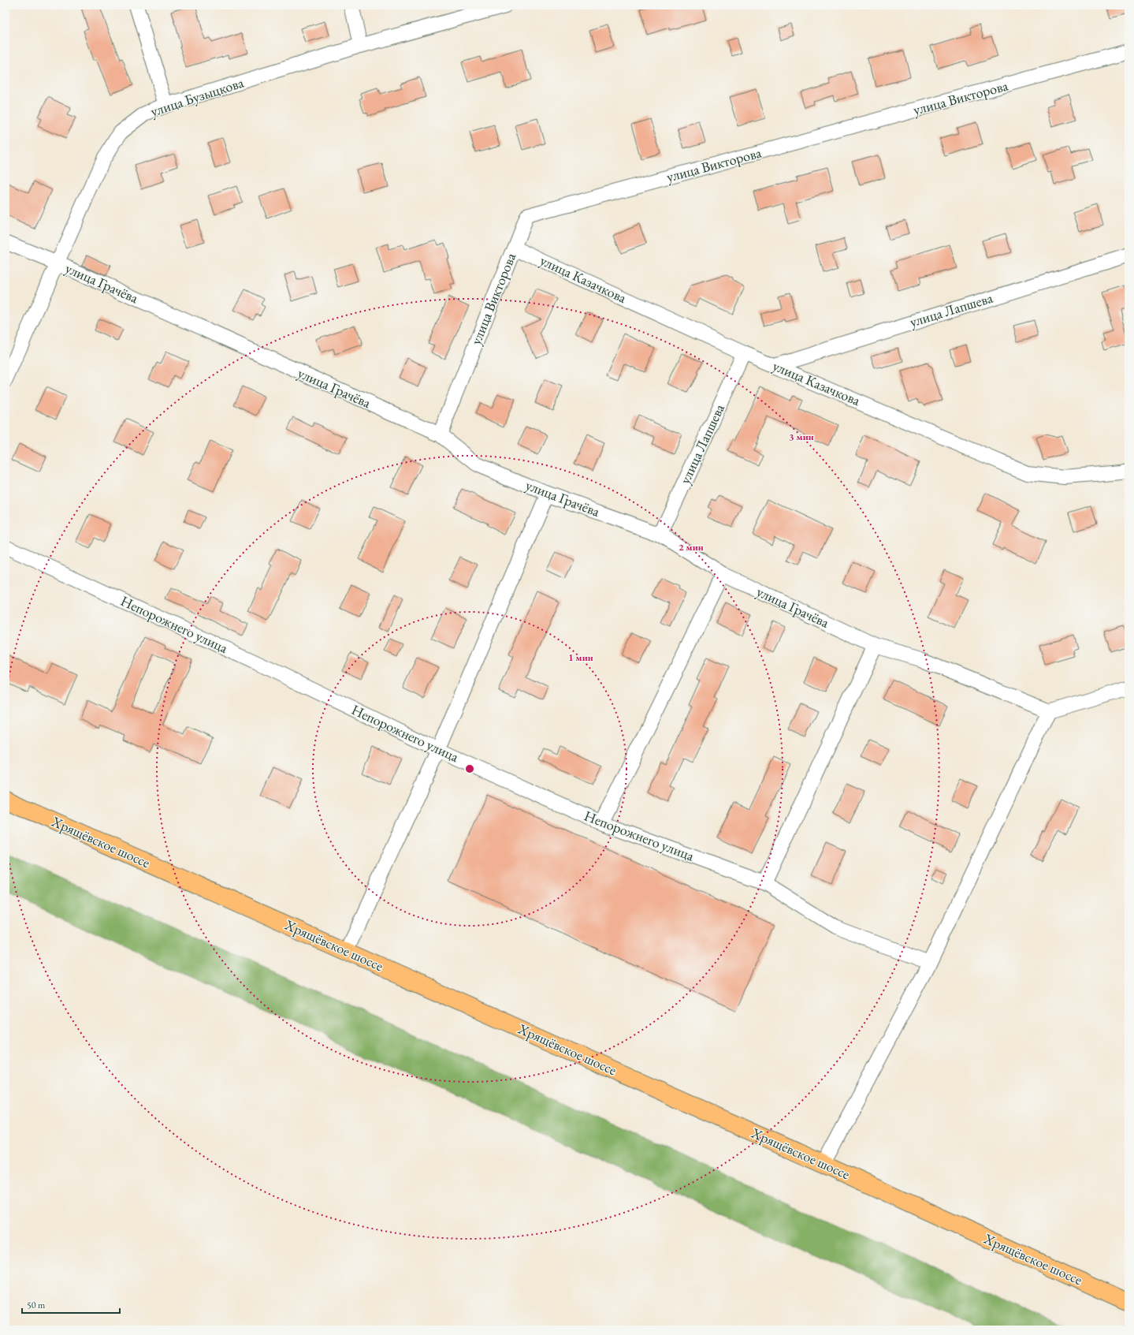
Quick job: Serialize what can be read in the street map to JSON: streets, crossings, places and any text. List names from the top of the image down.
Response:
{
  "streets": {
    "main road": ["Хрящёвское шоссе"],
    "street": [
      "улица Бузыцкова",
      "улица Викторова",
      "улица Казачкова",
      "улица Грачёва",
      "улица Лапшева",
      "Непорожнего улица"
    ]
  },
  "crossings": [
    ["улица Бузыцкова", "улица Грачёва"],
    ["улица Викторова", "улица Казачкова"],
    ["улица Викторова", "улица Грачёва"],
    ["улица Казачкова", "улица Лапшева"],
    ["улица Грачёва", "улица Лапшева"]
  ],
  "scale_bar": "50 m",
  "rings": ["3 мин", "2 мин", "1 мин"]
}
